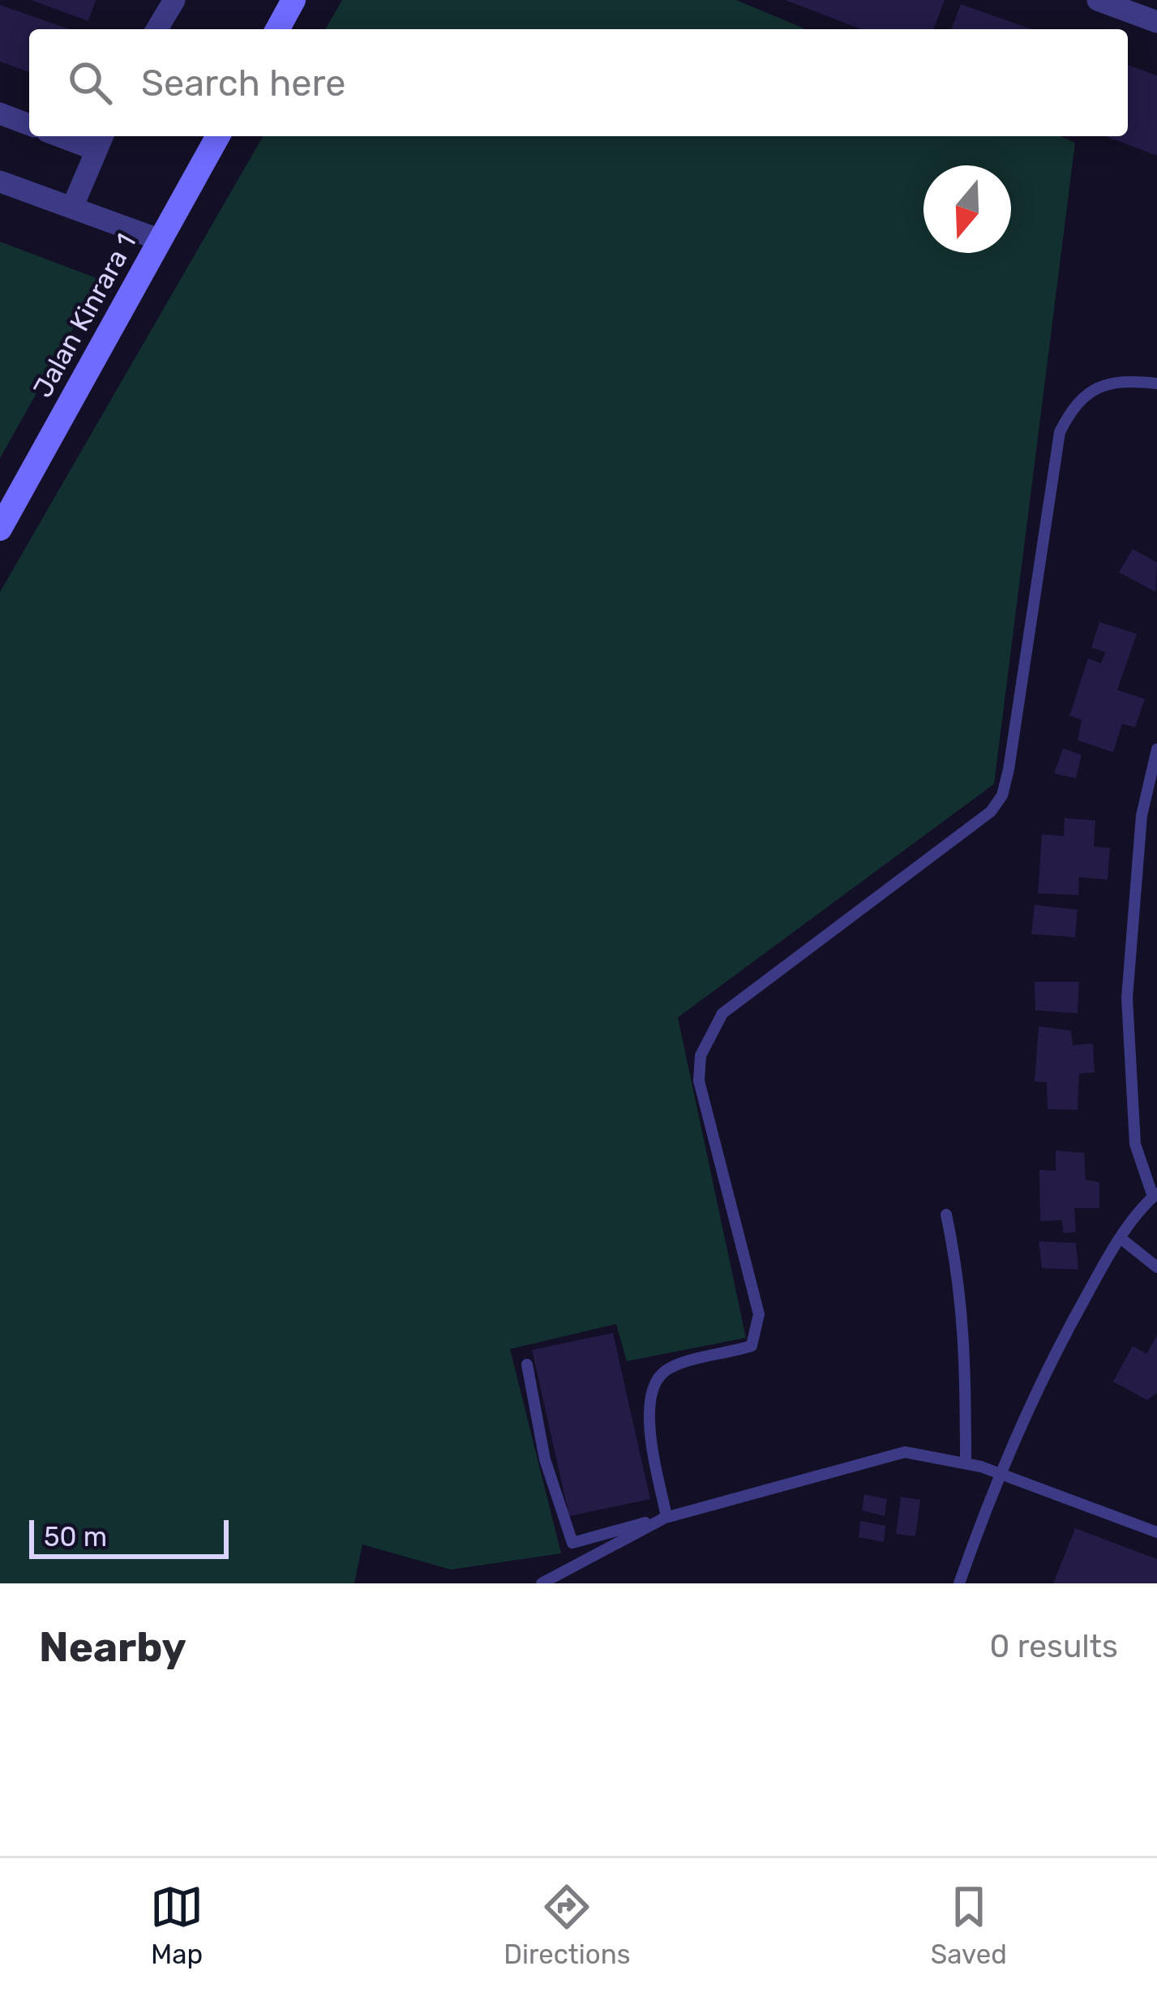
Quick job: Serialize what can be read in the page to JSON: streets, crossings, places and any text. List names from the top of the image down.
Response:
{
  "streets": {
    "street": ["Jalan Kinrara 1"]
  },
  "scale_bar": "50 m",
  "north": "bottom",
  "page": {
    "search": "Search here",
    "scale": "50 m",
    "heading": ["Nearby", "0 results"],
    "nav": ["Map", "Directions", "Saved"]
  }
}
